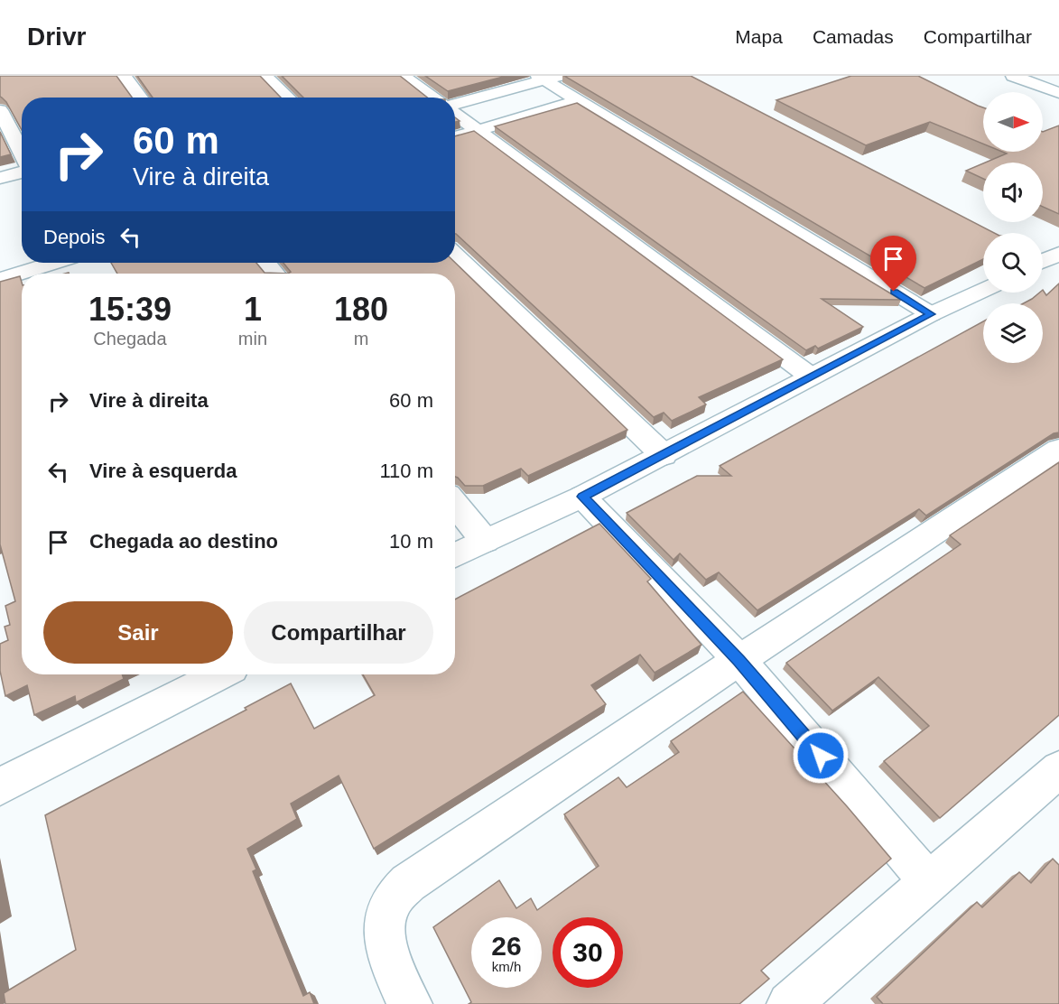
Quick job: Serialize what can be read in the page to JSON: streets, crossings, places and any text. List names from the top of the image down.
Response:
{
  "north": "right",
  "page": {
    "header": "Drivr",
    "nav": ["Mapa", "Camadas", "Compartilhar"],
    "turn": ["60 m", "Vire à direita"],
    "then": "Depois",
    "eta": [
      "15:39",
      "Chegada",
      "1",
      "min",
      "180",
      "m"
    ],
    "list": [
      {
        "name": "Vire à direita",
        "value": "60 m"
      },
      {
        "name": "Vire à esquerda",
        "value": "110 m"
      },
      {
        "name": "Chegada ao destino",
        "value": "10 m"
      }
    ],
    "buttons": ["Sair", "Compartilhar"],
    "speed": "26 km/h",
    "limit": "30"
  }
}
